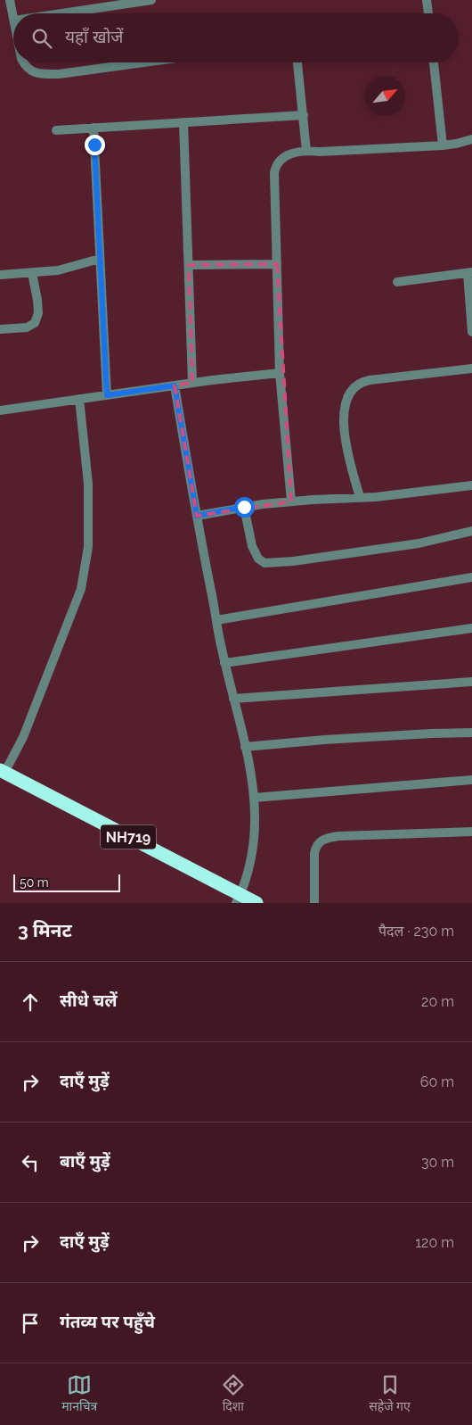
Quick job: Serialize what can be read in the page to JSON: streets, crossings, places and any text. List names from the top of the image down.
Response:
{
  "streets": {
    "highway": ["NH719"]
  },
  "scale_bar": "50 m",
  "north": "top right",
  "page": {
    "search": "यहाँ खोजें",
    "scale": "50 m",
    "heading": ["3 मिनट", "पैदल · 230 m"],
    "list": [
      ["सीधे चलें", "20 m"],
      ["दाएँ मुड़ें", "60 m"],
      ["बाएँ मुड़ें", "30 m"],
      ["दाएँ मुड़ें", "120 m"],
      "गंतव्य पर पहुँचे"
    ],
    "nav": ["मानचित्र", "दिशा", "सहेजे गए"]
  }
}
